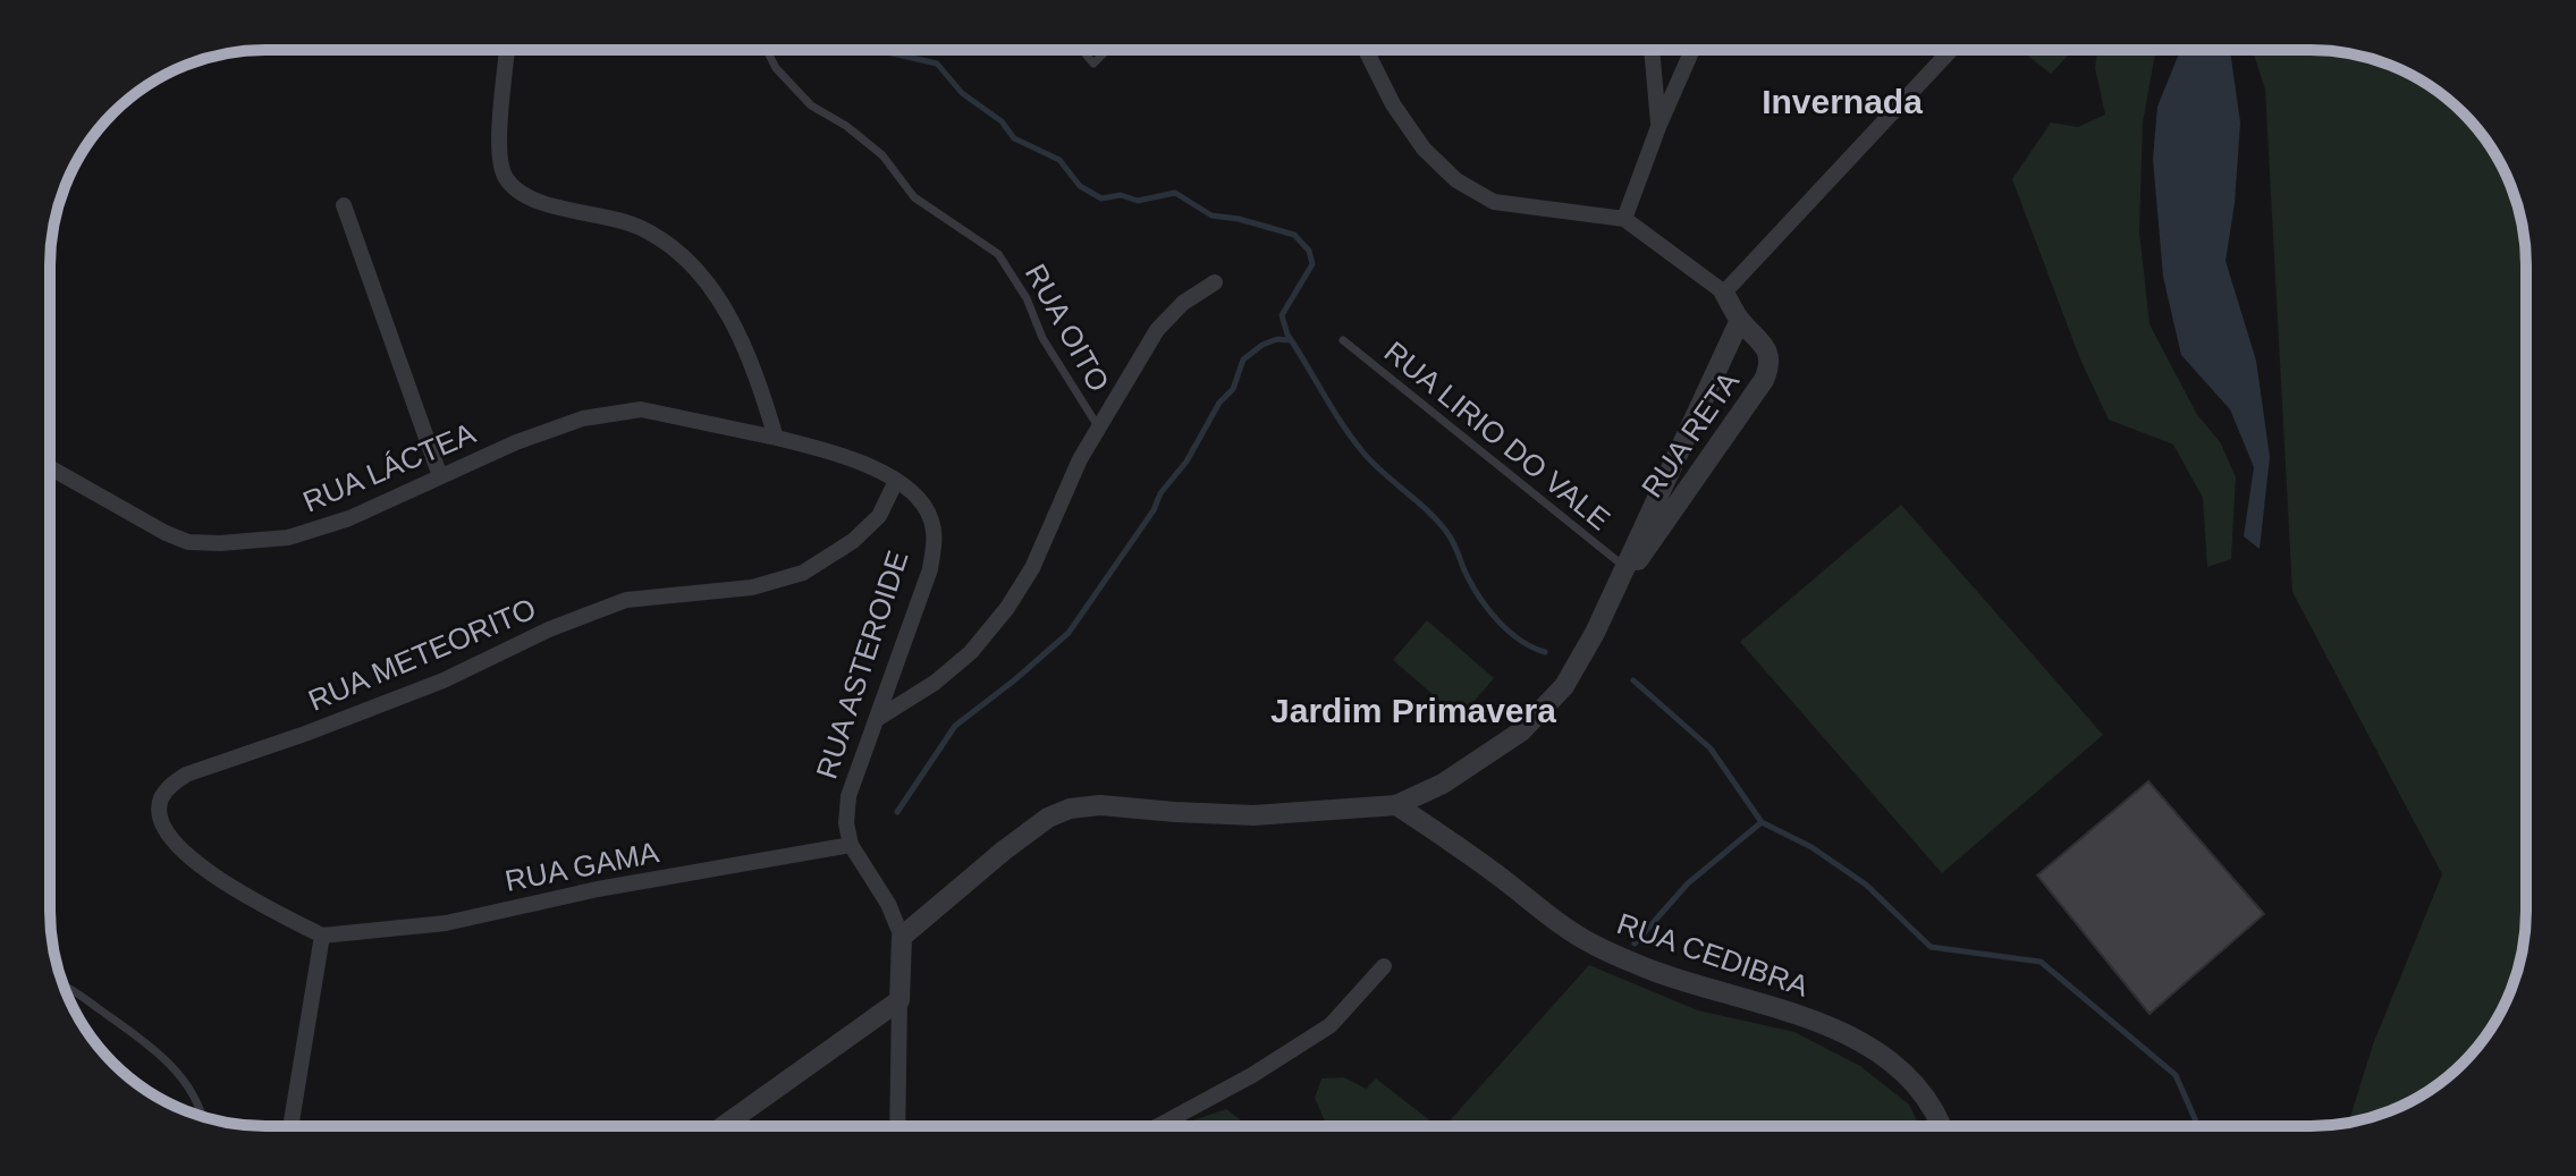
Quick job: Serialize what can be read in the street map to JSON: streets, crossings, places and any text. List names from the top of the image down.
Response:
{
  "streets": {
    "street": [
      "RUA RETA",
      "RUA LÁCTEA",
      "RUA METEORITO",
      "RUA ASTEROIDE",
      "RUA GAMA",
      "RUA CEDIBRA"
    ],
    "lane": ["RUA OITO", "RUA LIRIO DO VALE"]
  },
  "crossings": [
    ["RUA RETA", "RUA LIRIO DO VALE"],
    ["RUA RETA", "RUA CEDIBRA"],
    ["RUA LÁCTEA", "RUA ASTEROIDE"],
    ["RUA METEORITO", "RUA ASTEROIDE"],
    ["RUA METEORITO", "RUA GAMA"],
    ["RUA ASTEROIDE", "RUA GAMA"]
  ],
  "districts": ["Invernada", "Jardim Primavera"]
}
